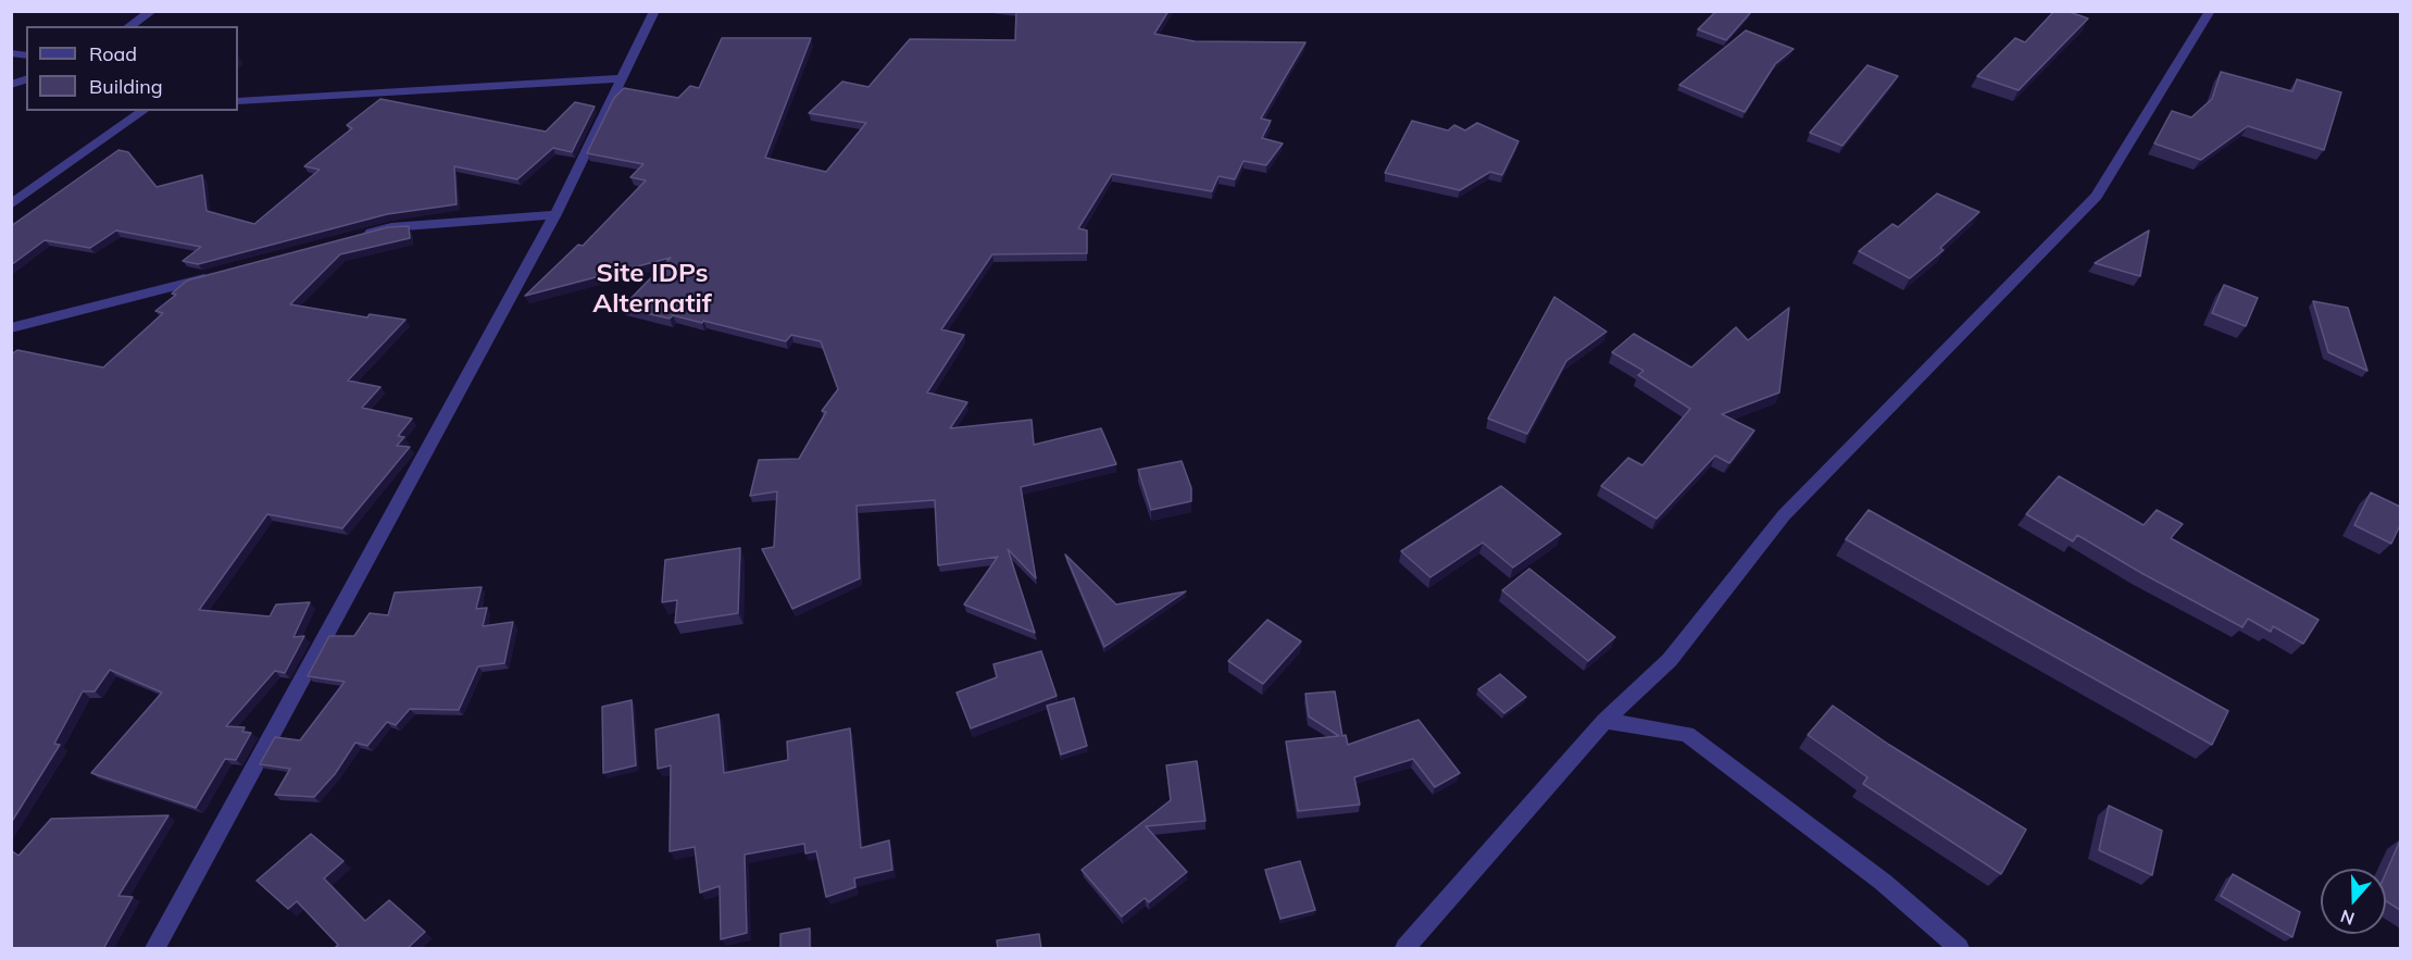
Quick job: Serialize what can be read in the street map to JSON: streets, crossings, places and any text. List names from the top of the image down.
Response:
{
  "districts": ["Site IDPs Alternatif"],
  "legend": ["Road", "Building"],
  "north": "bottom"
}
